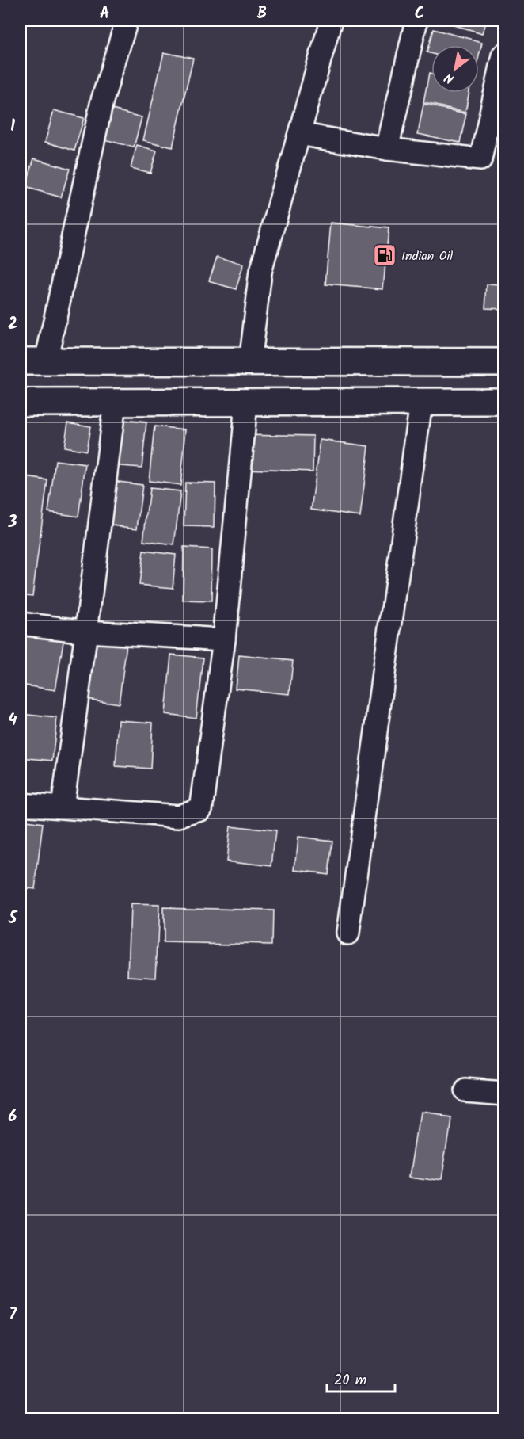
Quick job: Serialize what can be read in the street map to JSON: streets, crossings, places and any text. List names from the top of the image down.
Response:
{
  "places": {
    "fuel station": ["Indian Oil"]
  },
  "scale_bar": "20 m",
  "north": "bottom left",
  "grid": {
    "columns": ["A", "B", "C"],
    "rows": [
      "1",
      "2",
      "3",
      "4",
      "5",
      "6",
      "7"
    ]
  }
}
